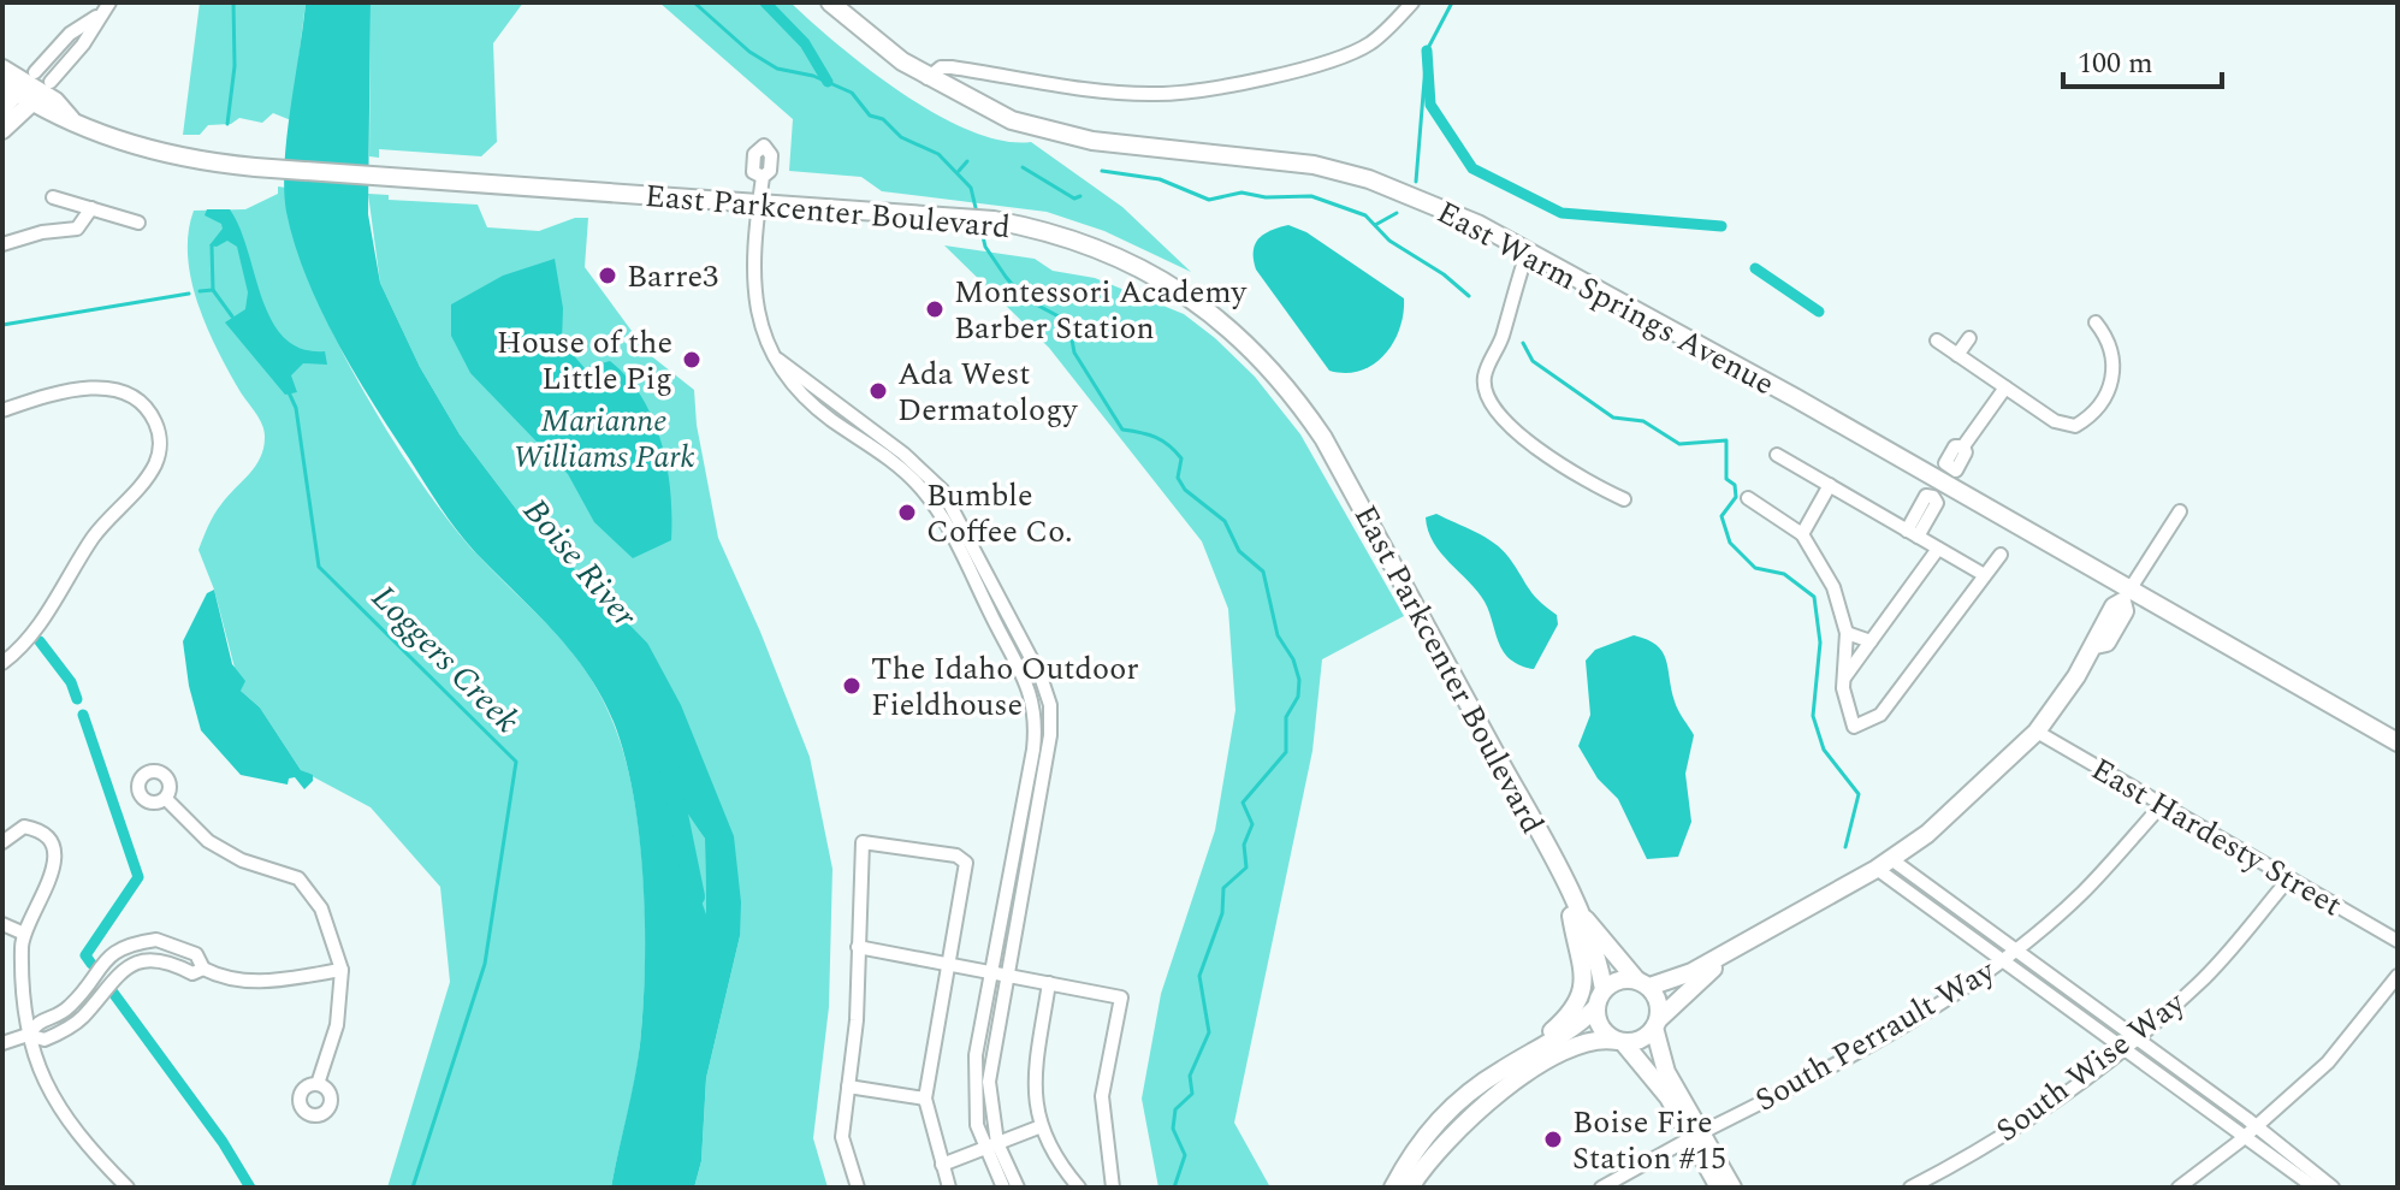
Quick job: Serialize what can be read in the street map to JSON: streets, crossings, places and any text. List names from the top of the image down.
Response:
{
  "streets": {
    "street": [
      "East Parkcenter Boulevard",
      "East Warm Springs Avenue",
      "East Hardesty Street",
      "South Perrault Way",
      "South Wise Way"
    ]
  },
  "crossings": [
    ["East Hardesty Street", "South Perrault Way"],
    ["East Hardesty Street", "South Wise Way"]
  ],
  "water": ["Boise River", "Loggers Creek"],
  "parks": ["Marianne Williams Park"],
  "places": [
    "Barre3",
    "Montessori Academy Barber Station",
    "House of the Little Pig",
    "Ada West Dermatology",
    "Bumble Coffee Co.",
    "The Idaho Outdoor Fieldhouse",
    "Boise Fire Station #15"
  ],
  "scale_bar": "100 m"
}
